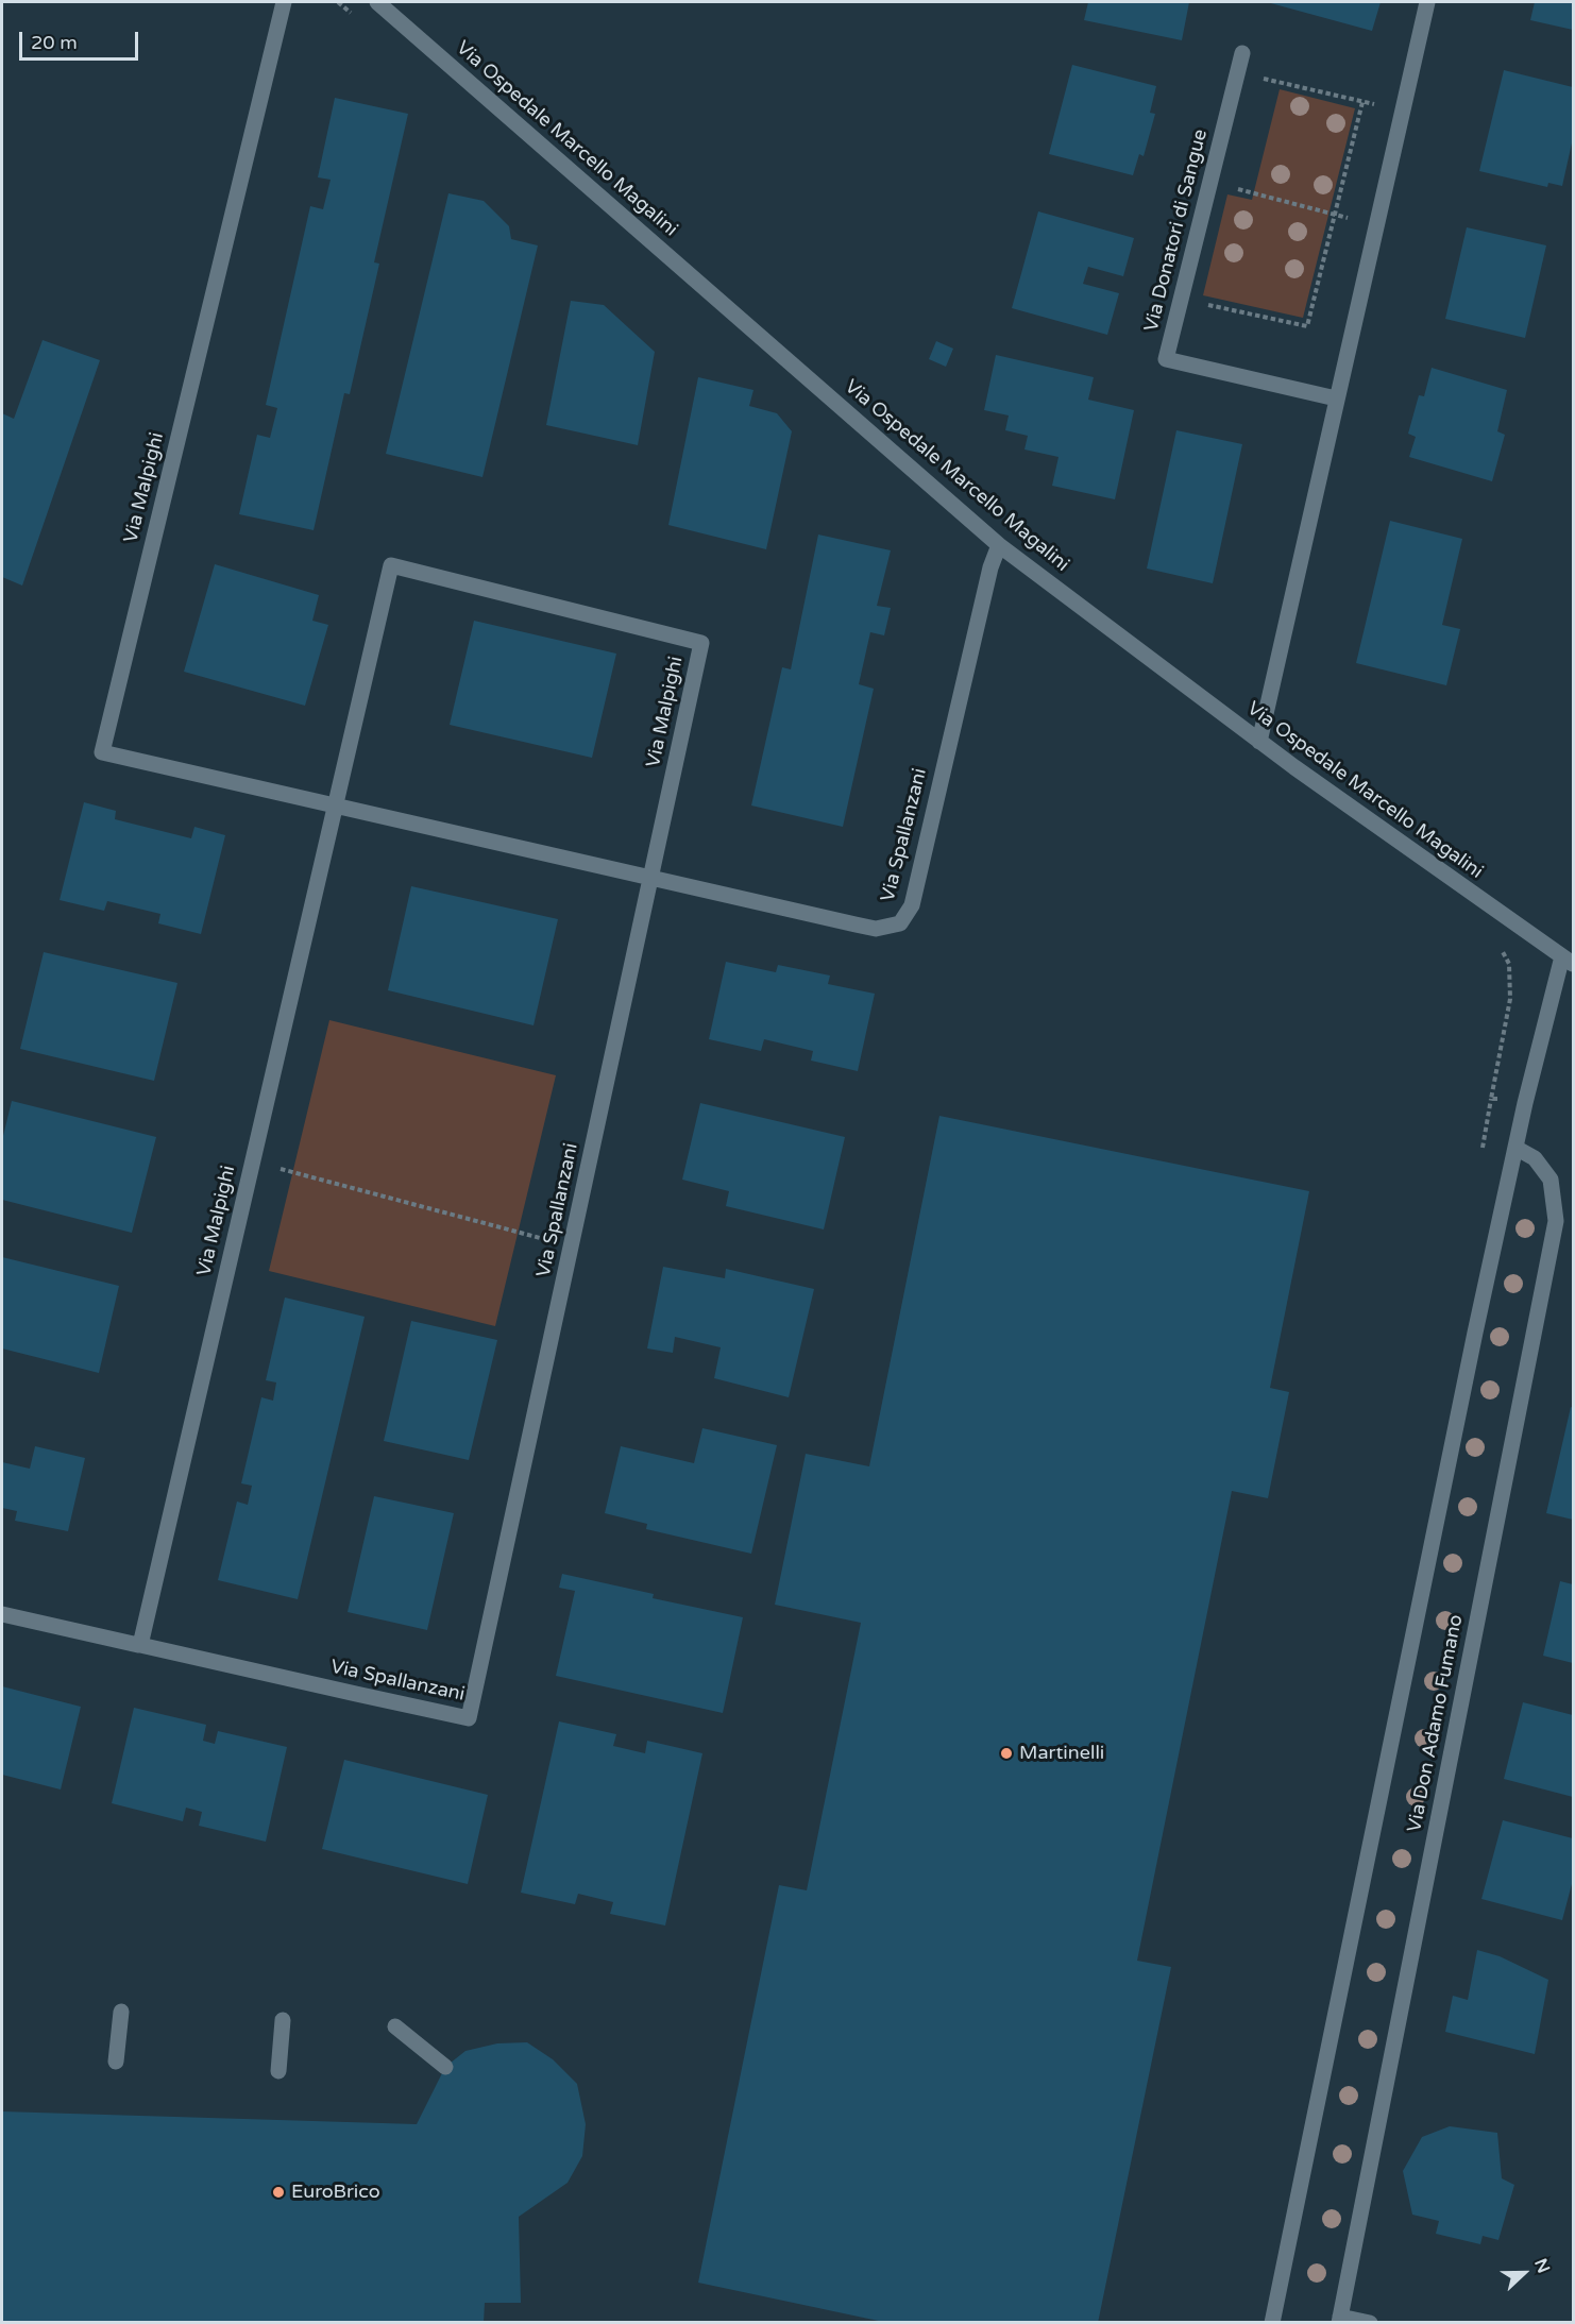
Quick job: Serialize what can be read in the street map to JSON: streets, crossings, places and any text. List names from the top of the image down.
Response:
{
  "streets": {
    "street": [
      "Via Ospedale Marcello Magalini",
      "Via Donatori di Sangue",
      "Via Malpighi",
      "Via Spallanzani",
      "Via Don Adamo Fumano"
    ]
  },
  "crossings": [
    ["Via Ospedale Marcello Magalini", "Via Spallanzani"],
    ["Via Ospedale Marcello Magalini", "Via Don Adamo Fumano"],
    ["Via Malpighi", "Via Spallanzani"]
  ],
  "places": ["Martinelli", "EuroBrico"],
  "scale_bar": "20 m",
  "north": "right"
}
